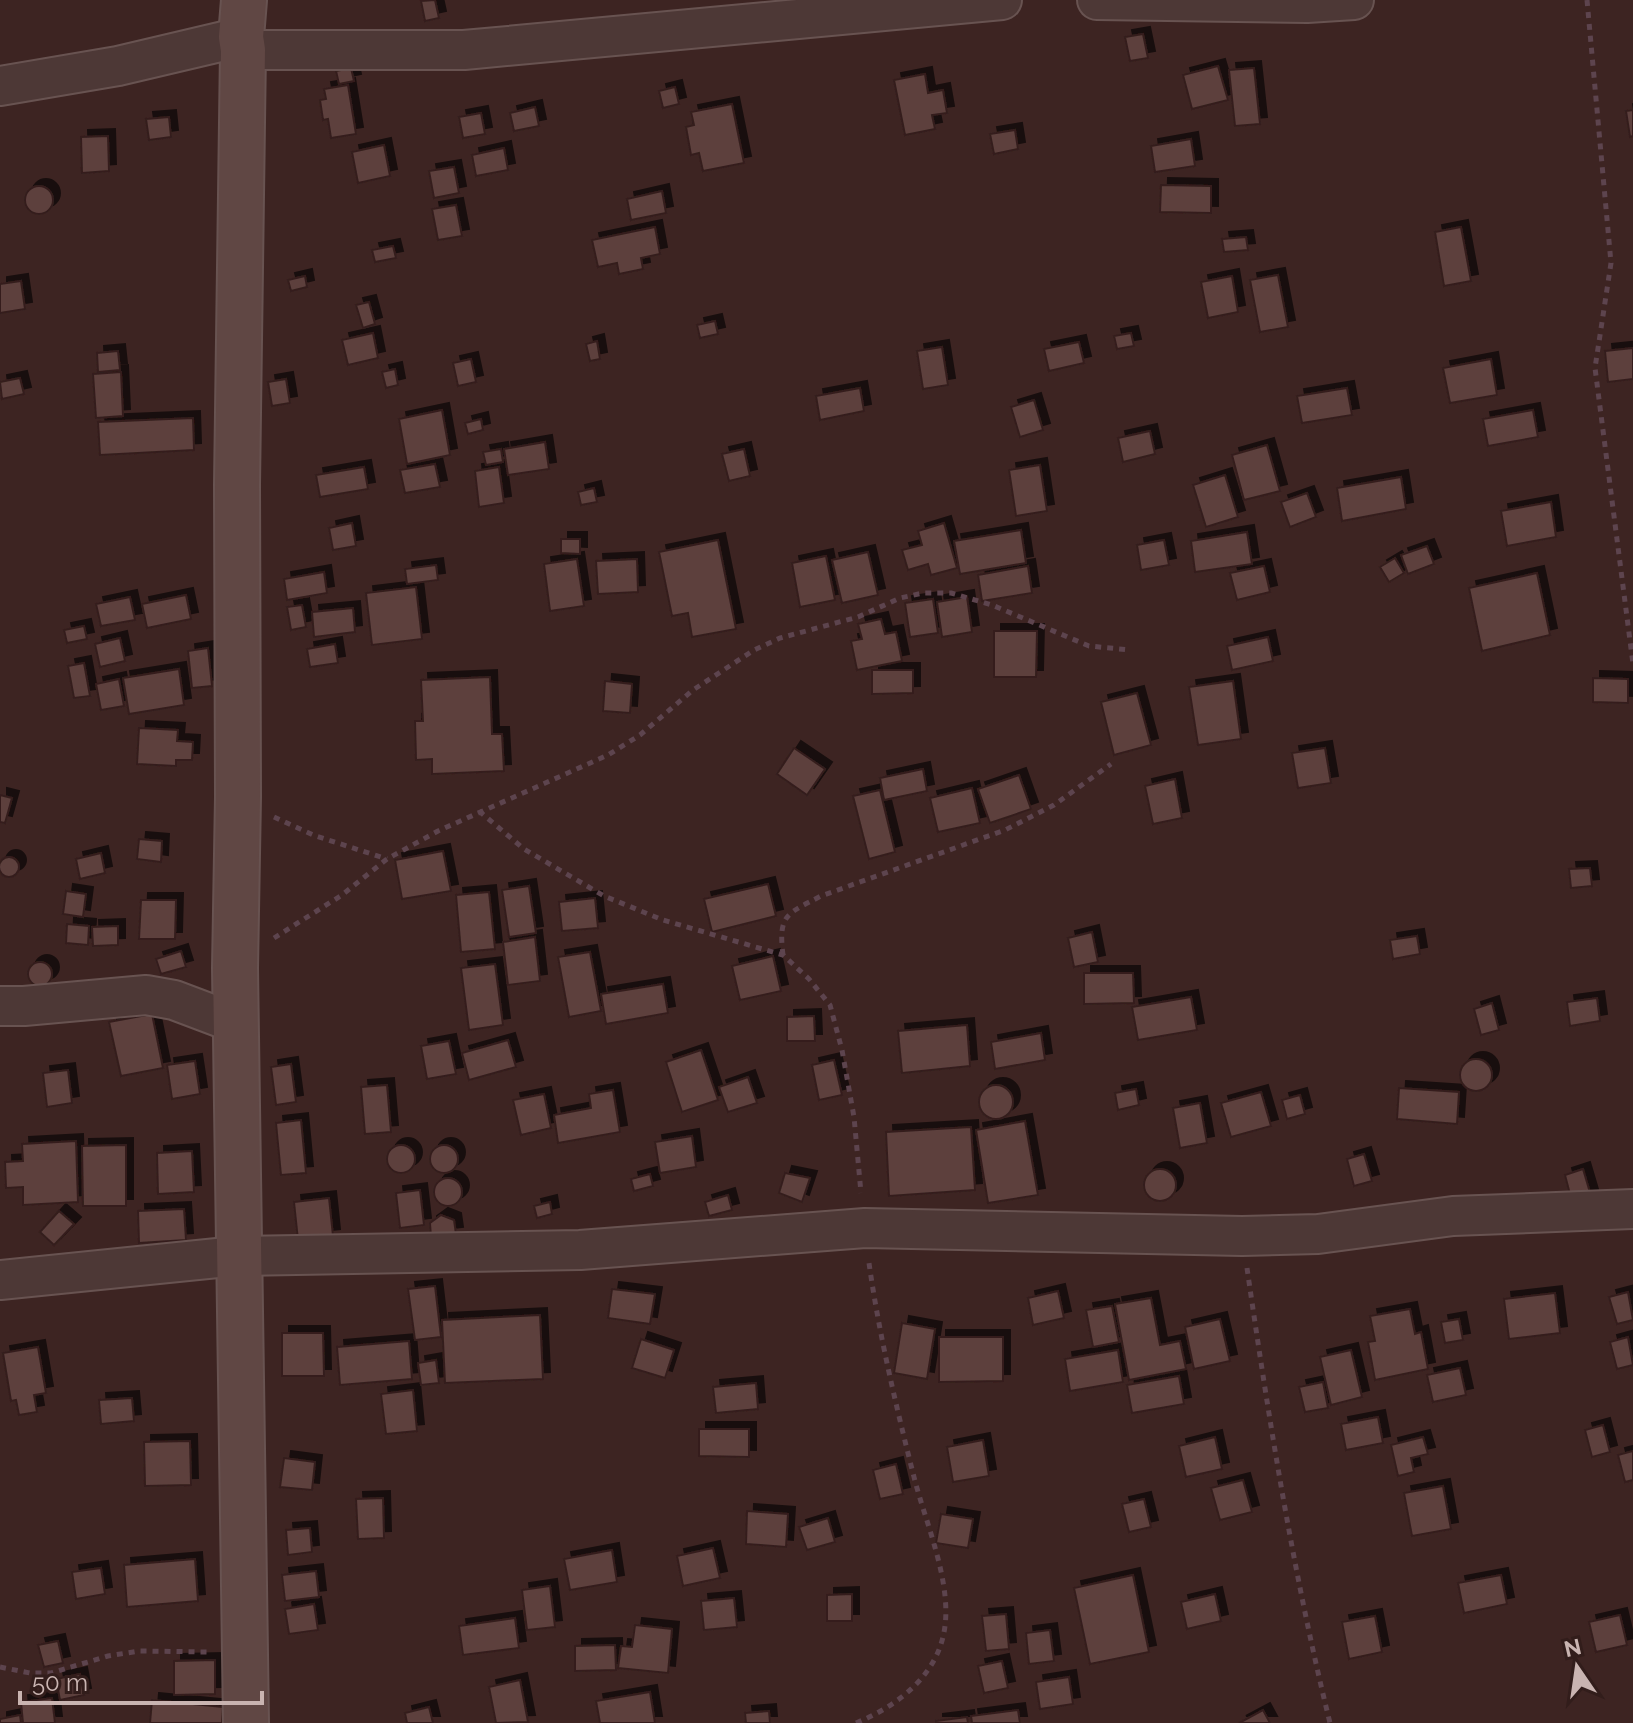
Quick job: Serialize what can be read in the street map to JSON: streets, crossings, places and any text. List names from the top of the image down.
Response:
{
  "scale_bar": "50 m",
  "north": "top"
}
